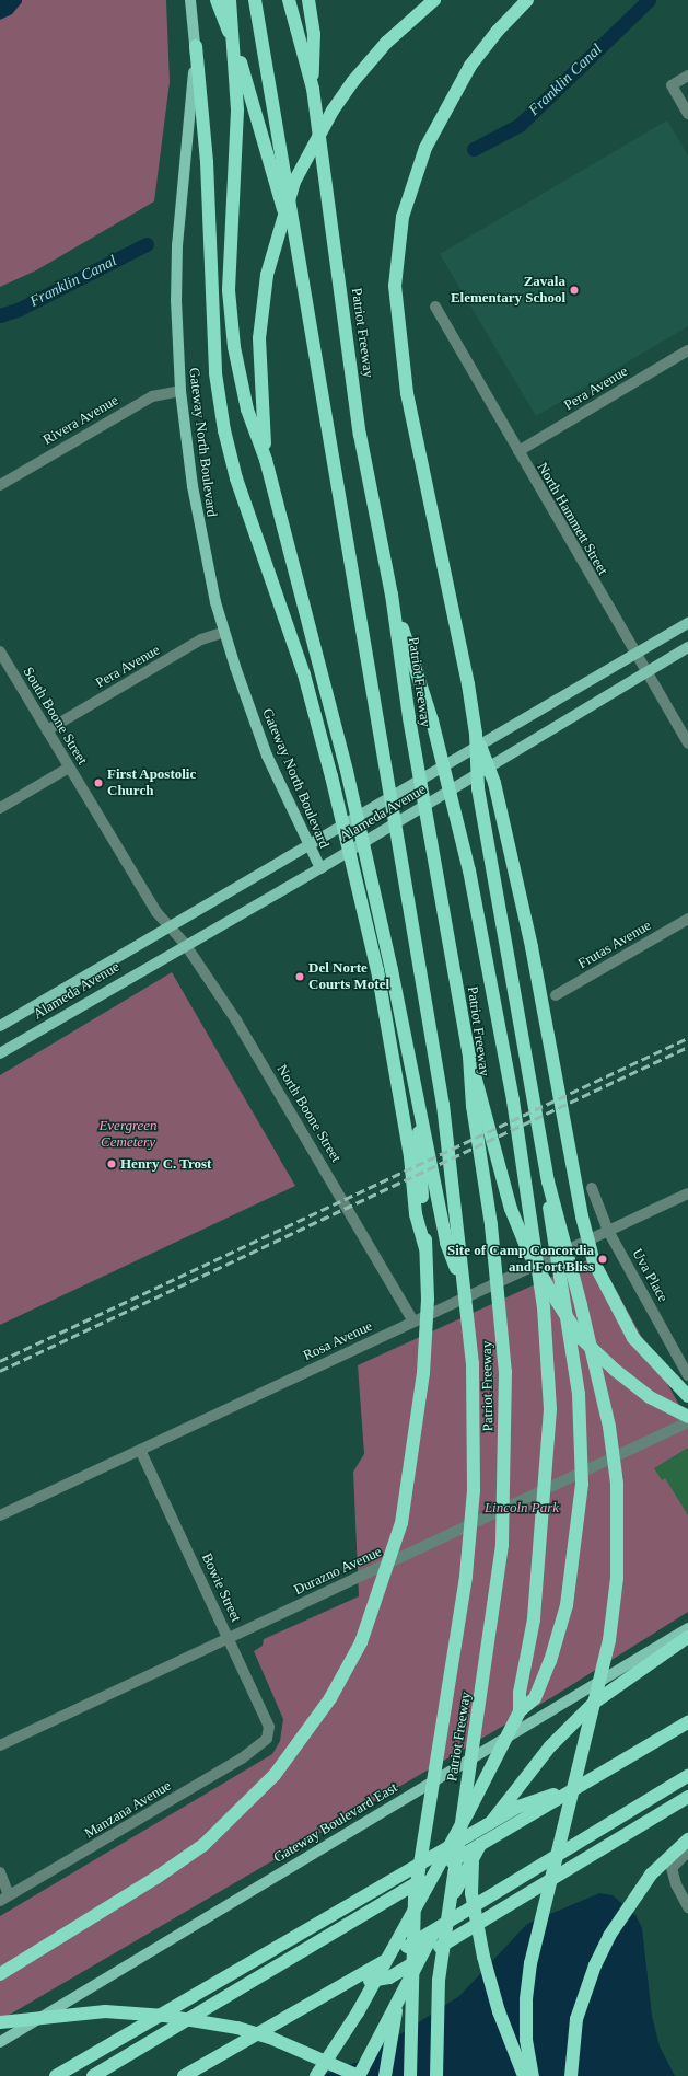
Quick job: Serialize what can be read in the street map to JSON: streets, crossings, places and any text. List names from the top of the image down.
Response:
{
  "streets": {
    "highway": ["Patriot Freeway"],
    "main road": ["Gateway North Boulevard", "Alameda Avenue", "Gateway Boulevard East"],
    "street": [
      "Pera Avenue",
      "Rivera Avenue",
      "North Hammett Street",
      "South Boone Street",
      "Frutas Avenue",
      "North Boone Street",
      "Uva Place",
      "Rosa Avenue",
      "Durazno Avenue",
      "Bowie Street",
      "Manzana Avenue"
    ]
  },
  "crossings": [
    ["Pera Avenue", "Gateway North Boulevard"],
    ["Pera Avenue", "North Hammett Street"],
    ["Pera Avenue", "South Boone Street"],
    ["Rivera Avenue", "Gateway North Boulevard"],
    ["Gateway North Boulevard", "Alameda Avenue"],
    ["North Hammett Street", "Alameda Avenue"],
    ["South Boone Street", "Alameda Avenue"],
    ["South Boone Street", "North Boone Street"],
    ["Alameda Avenue", "North Boone Street"],
    ["North Boone Street", "Rosa Avenue"],
    ["Uva Place", "Rosa Avenue"],
    ["Rosa Avenue", "Bowie Street"],
    ["Durazno Avenue", "Bowie Street"],
    ["Bowie Street", "Manzana Avenue"]
  ],
  "water": ["Franklin Canal"],
  "parks": ["Evergreen Cemetery", "Lincoln Park"],
  "places": [
    "Zavala Elementary School",
    "First Apostolic Church",
    "Del Norte Courts Motel",
    "Henry C. Trost",
    "Site of Camp Concordia and Fort Bliss"
  ]
}
